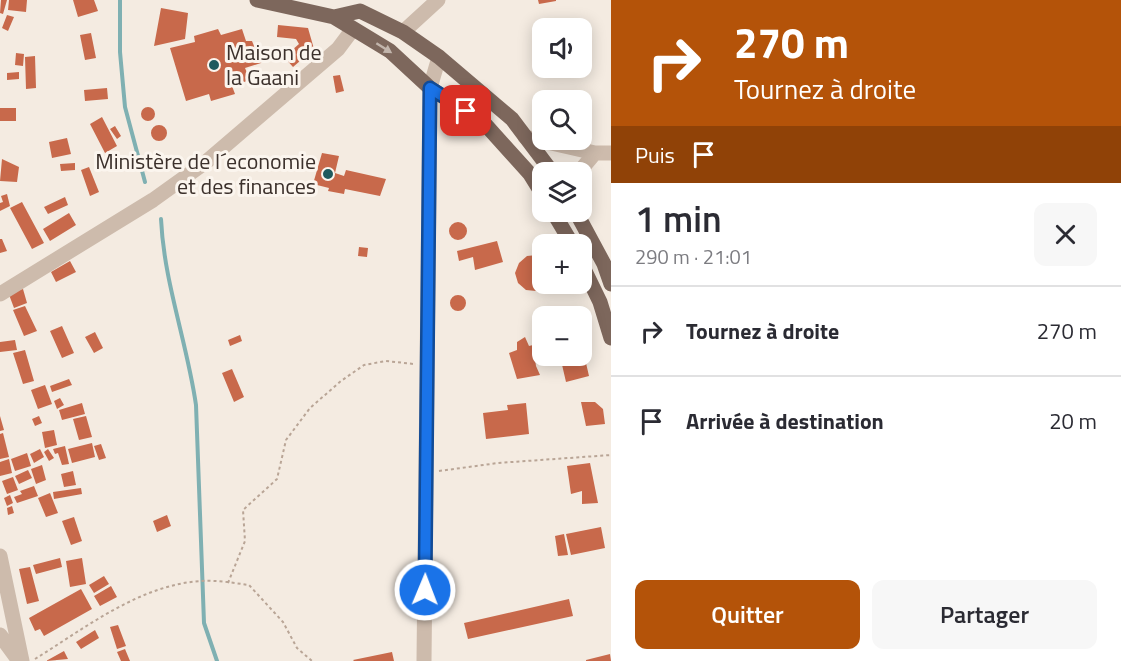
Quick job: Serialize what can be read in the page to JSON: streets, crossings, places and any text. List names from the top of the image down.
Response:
{
  "places": ["Maison de la Gaani", "Ministère de l´economie et des finances"],
  "page": {
    "turn": ["270 m", "Tournez à droite"],
    "map_buttons": ["+", "−"],
    "then": "Puis",
    "heading": ["1 min", "290 m · 21:01"],
    "list": [
      {
        "name": "Tournez à droite",
        "value": "270 m"
      },
      {
        "name": "Arrivée à destination",
        "value": "20 m"
      }
    ],
    "buttons": ["Quitter", "Partager"]
  }
}
